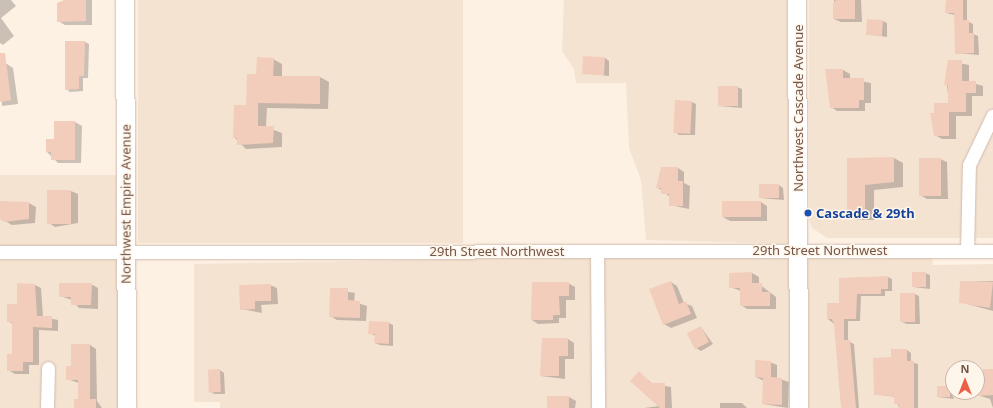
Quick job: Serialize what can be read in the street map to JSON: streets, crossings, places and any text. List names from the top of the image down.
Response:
{
  "streets": {
    "street": ["Northwest Cascade Avenue", "Northwest Empire Avenue", "29th Street Northwest"]
  },
  "crossings": [
    ["Northwest Cascade Avenue", "29th Street Northwest"],
    ["Northwest Empire Avenue", "29th Street Northwest"]
  ],
  "places": ["Cascade & 29th"],
  "north": "top"
}
